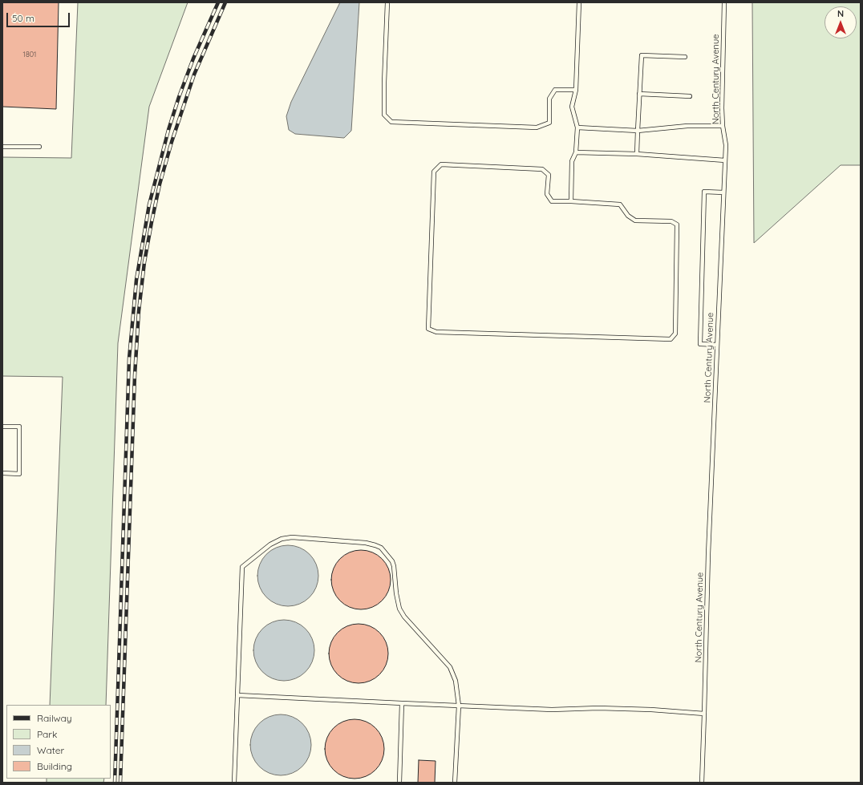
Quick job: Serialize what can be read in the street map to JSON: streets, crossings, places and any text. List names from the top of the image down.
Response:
{
  "streets": {
    "lane": ["North Century Avenue"]
  },
  "house_numbers": ["1801"],
  "legend": [
    "Railway",
    "Park",
    "Water",
    "Building"
  ],
  "scale_bar": "50 m",
  "north": "top"
}
